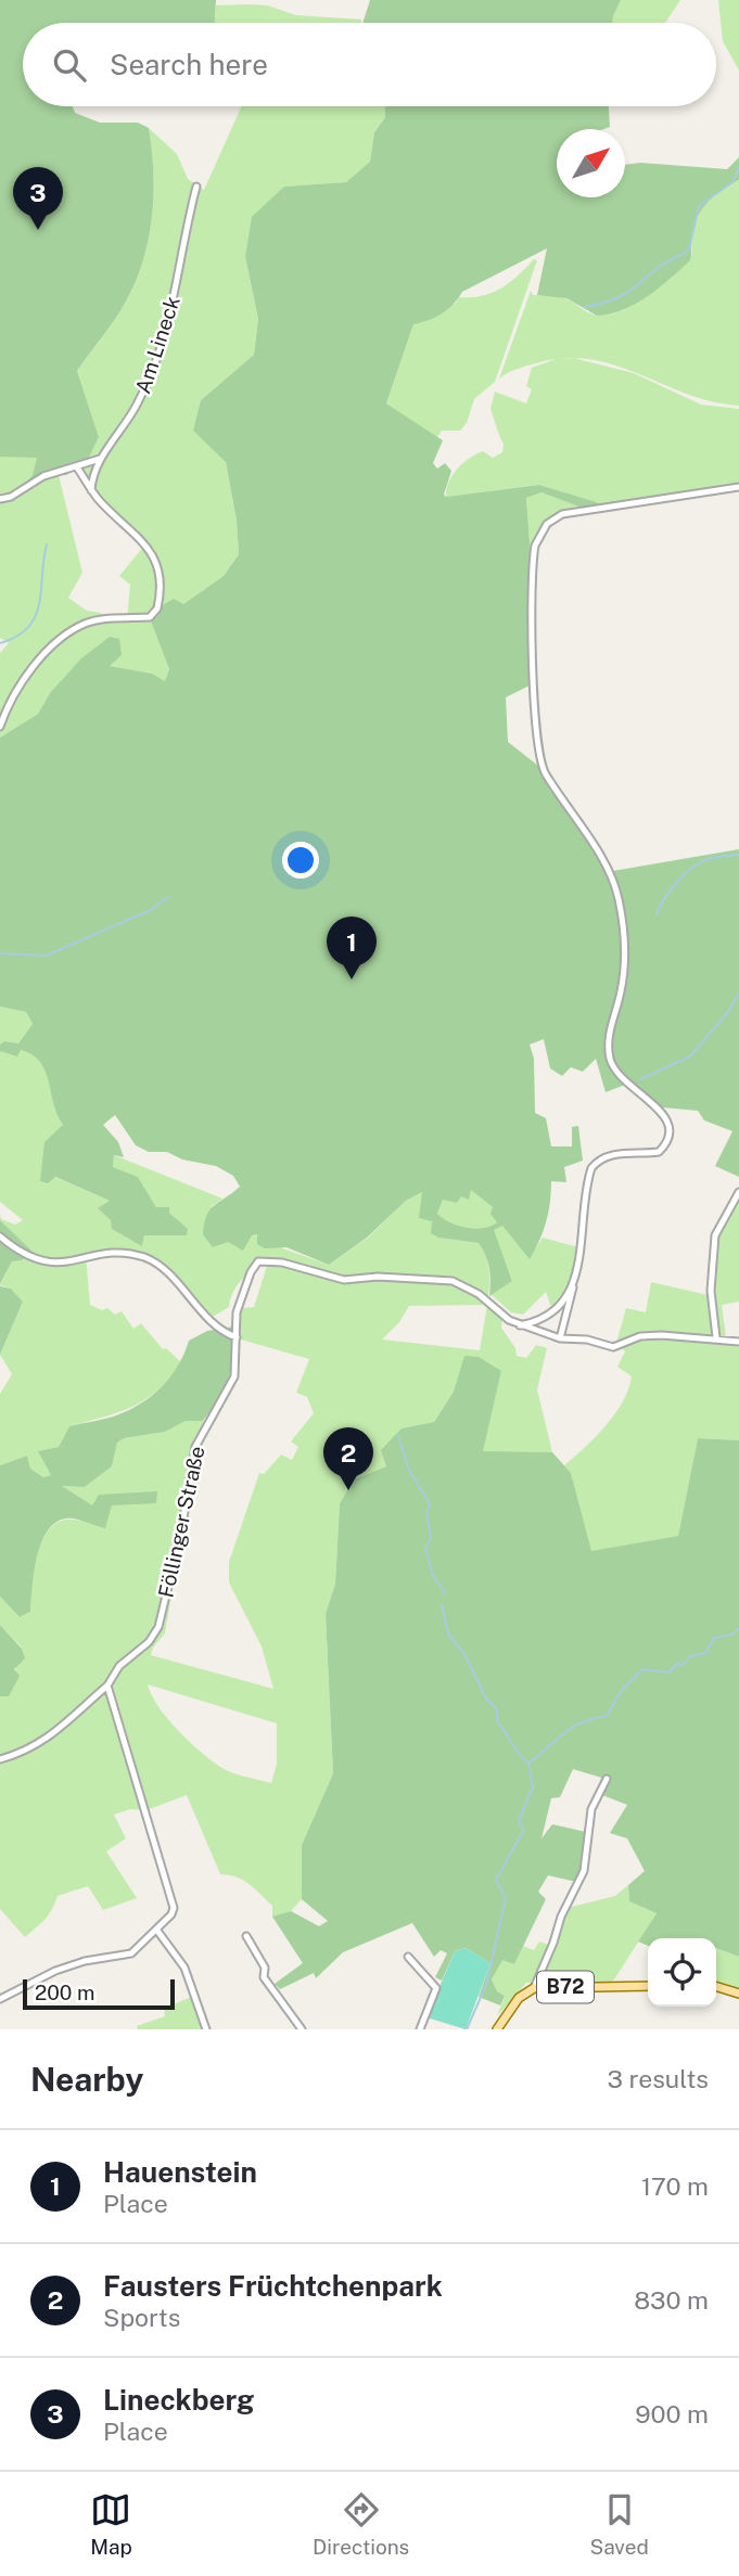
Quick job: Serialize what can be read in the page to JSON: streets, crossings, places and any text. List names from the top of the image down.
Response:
{
  "streets": {
    "main road": ["B72"],
    "street": ["Am Lineck", "Föllinger Straße"]
  },
  "scale_bar": "200 m",
  "north": "top right",
  "page": {
    "search": "Search here",
    "pins": ["3", "1", "2"],
    "scale": "200 m",
    "heading": ["Nearby", "3 results"],
    "list": [
      {
        "mark": "1",
        "name": "Hauenstein",
        "note": "Place",
        "value": "170 m"
      },
      {
        "mark": "2",
        "name": "Fausters Früchtchenpark",
        "note": "Sports",
        "value": "830 m"
      },
      {
        "mark": "3",
        "name": "Lineckberg",
        "note": "Place",
        "value": "900 m"
      }
    ],
    "nav": ["Map", "Directions", "Saved"]
  }
}
